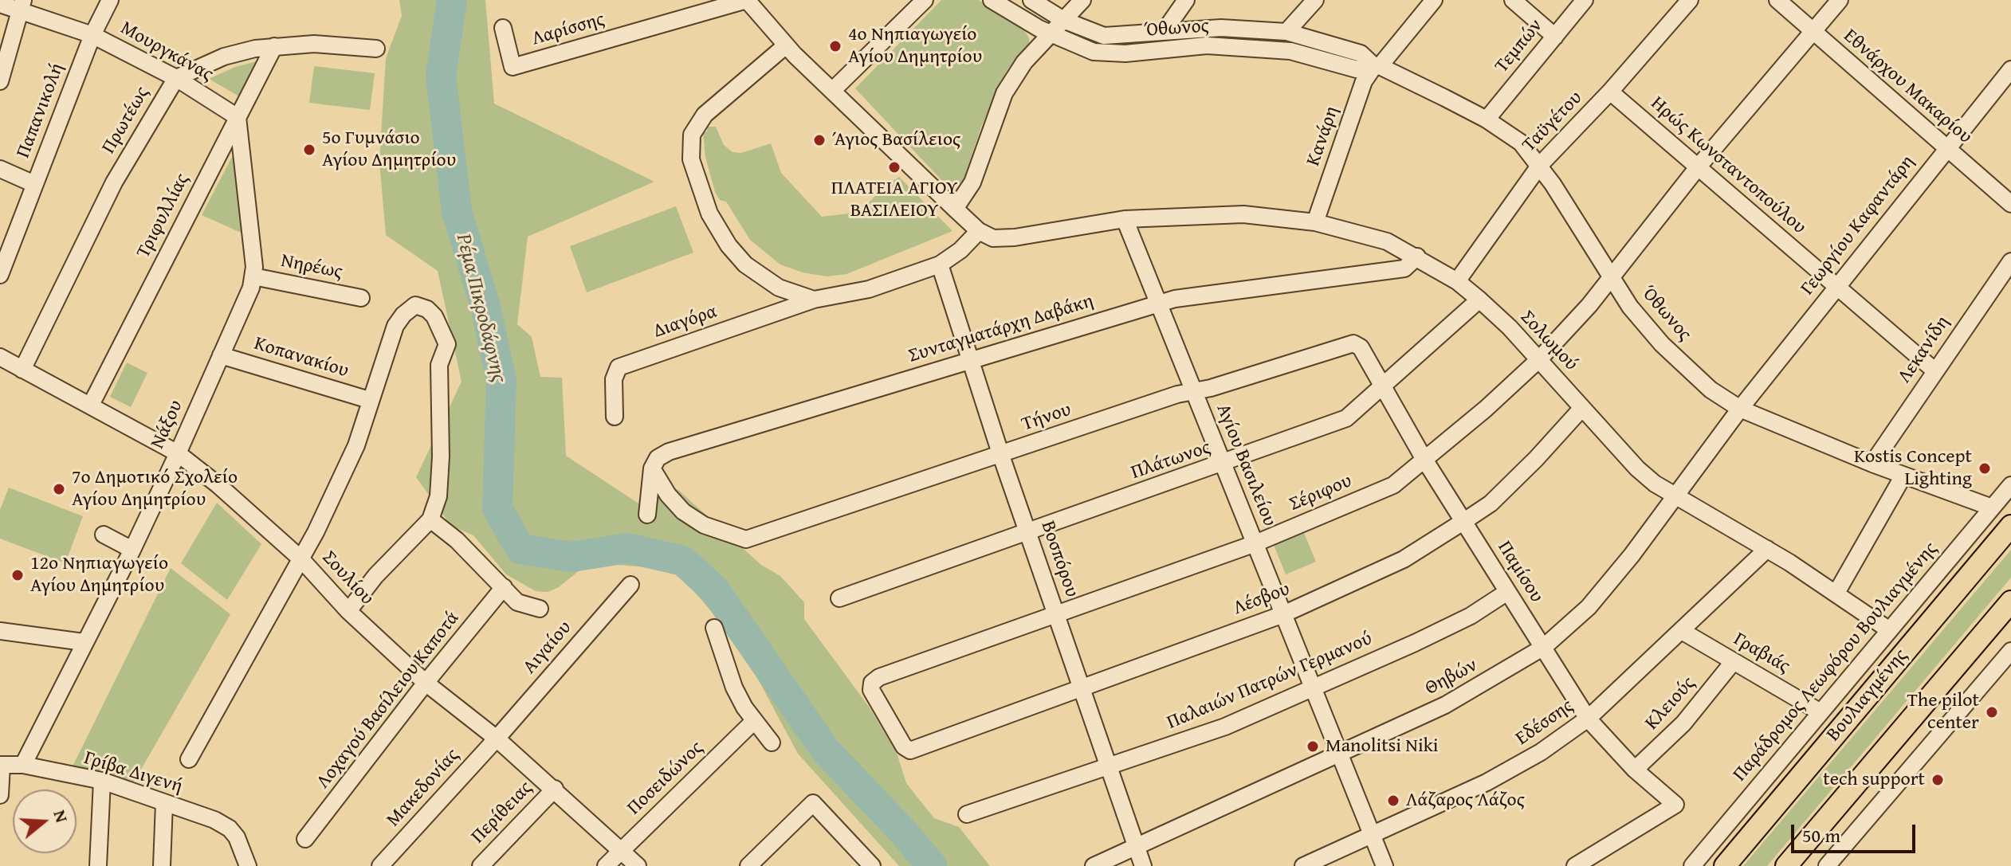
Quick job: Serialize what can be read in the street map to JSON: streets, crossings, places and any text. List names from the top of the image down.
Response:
{
  "streets": {
    "main road": ["Βουλιαγμένης"],
    "street": [
      "Όθωνος",
      "Λαρίσσης",
      "Τεμπών",
      "Μουργκάνας",
      "Εθνάρχου Μακαρίου",
      "Παπανικολή",
      "Πρωτέως",
      "Ταϋγέτου",
      "Κανάρη",
      "Ηρώς Κωνσταντοπούλου",
      "Τριφυλλίας",
      "Γεωργίου Καφαντάρη",
      "Νηρέως",
      "Διαγόρα",
      "Συνταγματάρχη Δαβάκη",
      "Σολωμού",
      "Λεκανίδη",
      "Κοπανακίου",
      "Τήνου",
      "Νάξου",
      "Πλάτωνος",
      "Αγίου Βασιλείου",
      "Σέριφου",
      "Βοσπόρου",
      "Παμίσου",
      "Σουλίου",
      "Λέσβου",
      "Αιγαίου",
      "Γραβιάς",
      "Παράδρομος Λεωφόρου Βουλιαγμένης",
      "Θηβών",
      "Παλαιών Πατρών Γερμανού",
      "Λοχαγού Βασίλειου Καποτά",
      "Κλειούς",
      "Εδέσσης",
      "Γρίβα Διγενή",
      "Ποσειδώνος",
      "Μακεδονίας",
      "Περίθειας"
    ]
  },
  "crossings": [
    ["Όθωνος", "Τεμπών"],
    ["Όθωνος", "Ταϋγέτου"],
    ["Όθωνος", "Κανάρη"],
    ["Όθωνος", "Γεωργίου Καφαντάρη"],
    ["Όθωνος", "Λεκανίδη"],
    ["Όθωνος", "Σέριφου"],
    ["Όθωνος", "Παράδρομος Λεωφόρου Βουλιαγμένης"],
    ["Όθωνος", "Θηβών"],
    ["Μουργκάνας", "Παπανικολή"],
    ["Μουργκάνας", "Πρωτέως"],
    ["Μουργκάνας", "Τριφυλλίας"],
    ["Μουργκάνας", "Νάξου"],
    ["Εθνάρχου Μακαρίου", "Γεωργίου Καφαντάρη"],
    ["Εθνάρχου Μακαρίου", "Σέριφου"],
    ["Πρωτέως", "Τριφυλλίας"],
    ["Πρωτέως", "Σουλίου"],
    ["Ταϋγέτου", "Ηρώς Κωνσταντοπούλου"],
    ["Ταϋγέτου", "Σολωμού"],
    ["Κανάρη", "Σολωμού"],
    ["Ηρώς Κωνσταντοπούλου", "Γεωργίου Καφαντάρη"],
    ["Ηρώς Κωνσταντοπούλου", "Λεκανίδη"],
    ["Ηρώς Κωνσταντοπούλου", "Σέριφου"],
    ["Τριφυλλίας", "Νάξου"],
    ["Τριφυλλίας", "Σουλίου"],
    ["Γεωργίου Καφαντάρη", "Θηβών"],
    ["Νηρέως", "Νάξου"],
    ["Συνταγματάρχη Δαβάκη", "Σολωμού"],
    ["Συνταγματάρχη Δαβάκη", "Τήνου"],
    ["Συνταγματάρχη Δαβάκη", "Αγίου Βασιλείου"],
    ["Συνταγματάρχη Δαβάκη", "Βοσπόρου"],
    ["Σολωμού", "Πλάτωνος"],
    ["Σολωμού", "Αγίου Βασιλείου"],
    ["Σολωμού", "Σέριφου"],
    ["Σολωμού", "Λέσβου"],
    ["Σολωμού", "Παράδρομος Λεωφόρου Βουλιαγμένης"],
    ["Σολωμού", "Θηβών"],
    ["Σολωμού", "Εδέσσης"],
    ["Κοπανακίου", "Νάξου"],
    ["Τήνου", "Αγίου Βασιλείου"],
    ["Τήνου", "Βοσπόρου"],
    ["Τήνου", "Παμίσου"],
    ["Νάξου", "Σουλίου"],
    ["Νάξου", "Γρίβα Διγενή"],
    ["Πλάτωνος", "Αγίου Βασιλείου"],
    ["Πλάτωνος", "Βοσπόρου"],
    ["Πλάτωνος", "Παμίσου"],
    ["Αγίου Βασιλείου", "Σέριφου"],
    ["Αγίου Βασιλείου", "Λέσβου"],
    ["Αγίου Βασιλείου", "Θηβών"],
    ["Αγίου Βασιλείου", "Παλαιών Πατρών Γερμανού"],
    ["Αγίου Βασιλείου", "Εδέσσης"],
    ["Σέριφου", "Βοσπόρου"],
    ["Σέριφου", "Παμίσου"],
    ["Σέριφου", "Λέσβου"],
    ["Βοσπόρου", "Λέσβου"],
    ["Βοσπόρου", "Θηβών"],
    ["Βοσπόρου", "Παλαιών Πατρών Γερμανού"],
    ["Παμίσου", "Λέσβου"],
    ["Παμίσου", "Θηβών"],
    ["Παμίσου", "Παλαιών Πατρών Γερμανού"],
    ["Παμίσου", "Κλειούς"],
    ["Παμίσου", "Εδέσσης"],
    ["Σουλίου", "Αιγαίου"],
    ["Σουλίου", "Λοχαγού Βασίλειου Καποτά"],
    ["Σουλίου", "Ποσειδώνος"],
    ["Σουλίου", "Μακεδονίας"],
    ["Σουλίου", "Περίθειας"],
    ["Αιγαίου", "Μακεδονίας"],
    ["Γραβιάς", "Παράδρομος Λεωφόρου Βουλιαγμένης"],
    ["Γραβιάς", "Κλειούς"],
    ["Γραβιάς", "Εδέσσης"]
  ],
  "water": ["Ρέμα Πικροδάφνης"],
  "places": [
    "4ο Νηπιαγωγείο Αγίου Δημητρίου",
    "Άγιος Βασίλειος",
    "5ο Γυμνάσιο Αγίου Δημητρίου",
    "ΠΛΑΤΕΙΑ ΑΓΙΟΥ ΒΑΣΙΛΕΙΟΥ",
    "Kostis Concept Lighting",
    "7ο Δημοτικό Σχολείο Αγίου Δημητρίου",
    "12ο Νηπιαγωγείο Αγίου Δημητρίου",
    "The pilot center",
    "Manolitsi Niki",
    "tech support",
    "Λάζαρος Λάζος"
  ],
  "scale_bar": "50 m",
  "north": "right"
}
